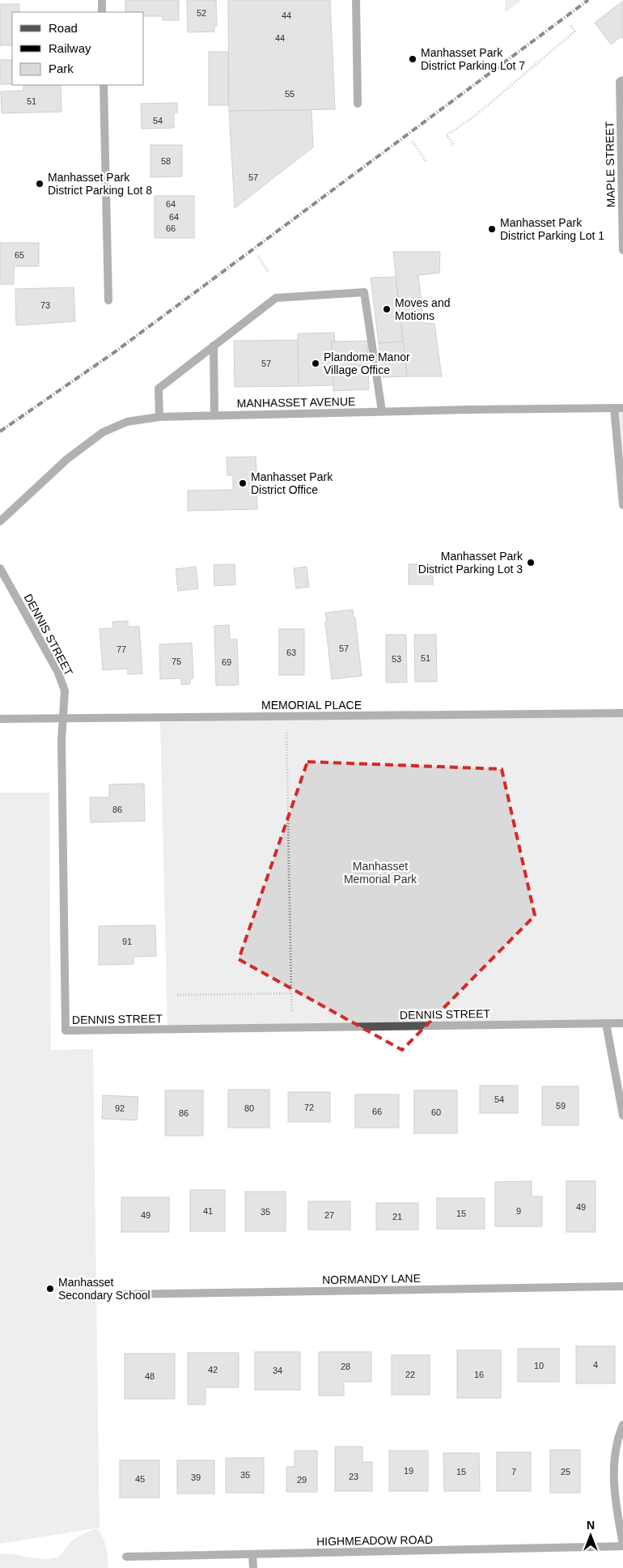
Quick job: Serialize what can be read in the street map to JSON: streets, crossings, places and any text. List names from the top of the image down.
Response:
{
  "streets": {
    "street": [
      "MAPLE STREET",
      "MANHASSET AVENUE",
      "DENNIS STREET",
      "MEMORIAL PLACE",
      "NORMANDY LANE",
      "HIGHMEADOW ROAD"
    ]
  },
  "crossings": [
    ["DENNIS STREET", "MEMORIAL PLACE"]
  ],
  "parks": ["Manhasset Memorial Park"],
  "places": [
    "Manhasset Park District Parking Lot 7",
    "Manhasset Park District Parking Lot 8",
    "Manhasset Park District Parking Lot 1",
    "Moves and Motions",
    "Plandome Manor Village Office",
    "Manhasset Park District Office",
    "Manhasset Park District Parking Lot 3",
    "Manhasset Secondary School"
  ],
  "house_numbers": [
    "52",
    "44",
    "44",
    "55",
    "51",
    "54",
    "58",
    "57",
    "64",
    "64",
    "66",
    "65",
    "73",
    "57",
    "57",
    "77",
    "63",
    "51",
    "53",
    "75",
    "69",
    "86",
    "91",
    "54",
    "59",
    "72",
    "92",
    "80",
    "66",
    "60",
    "86",
    "49",
    "41",
    "9",
    "35",
    "15",
    "49",
    "27",
    "21",
    "4",
    "10",
    "28",
    "42",
    "34",
    "22",
    "16",
    "48",
    "19",
    "15",
    "7",
    "25",
    "35",
    "23",
    "39",
    "45",
    "29"
  ],
  "legend": ["Road", "Railway", "Park"],
  "north": "top"
}
